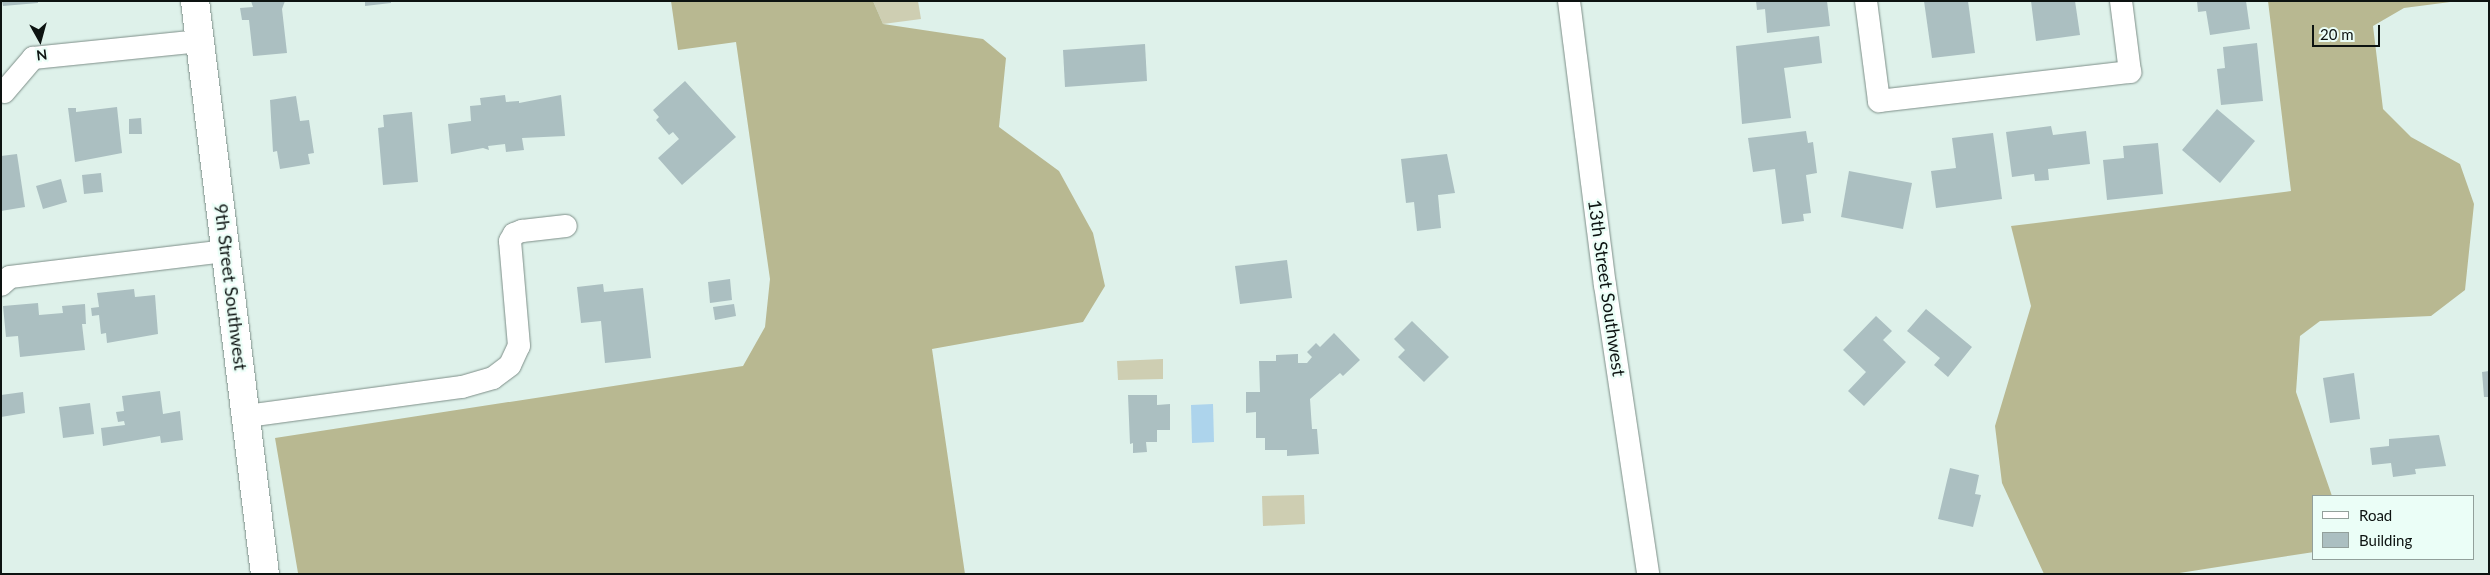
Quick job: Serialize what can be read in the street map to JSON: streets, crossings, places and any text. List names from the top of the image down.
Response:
{
  "streets": {
    "main road": ["9th Street Southwest"],
    "street": ["13th Street Southwest"]
  },
  "legend": ["Road", "Building"],
  "scale_bar": "20 m",
  "north": "bottom"
}
